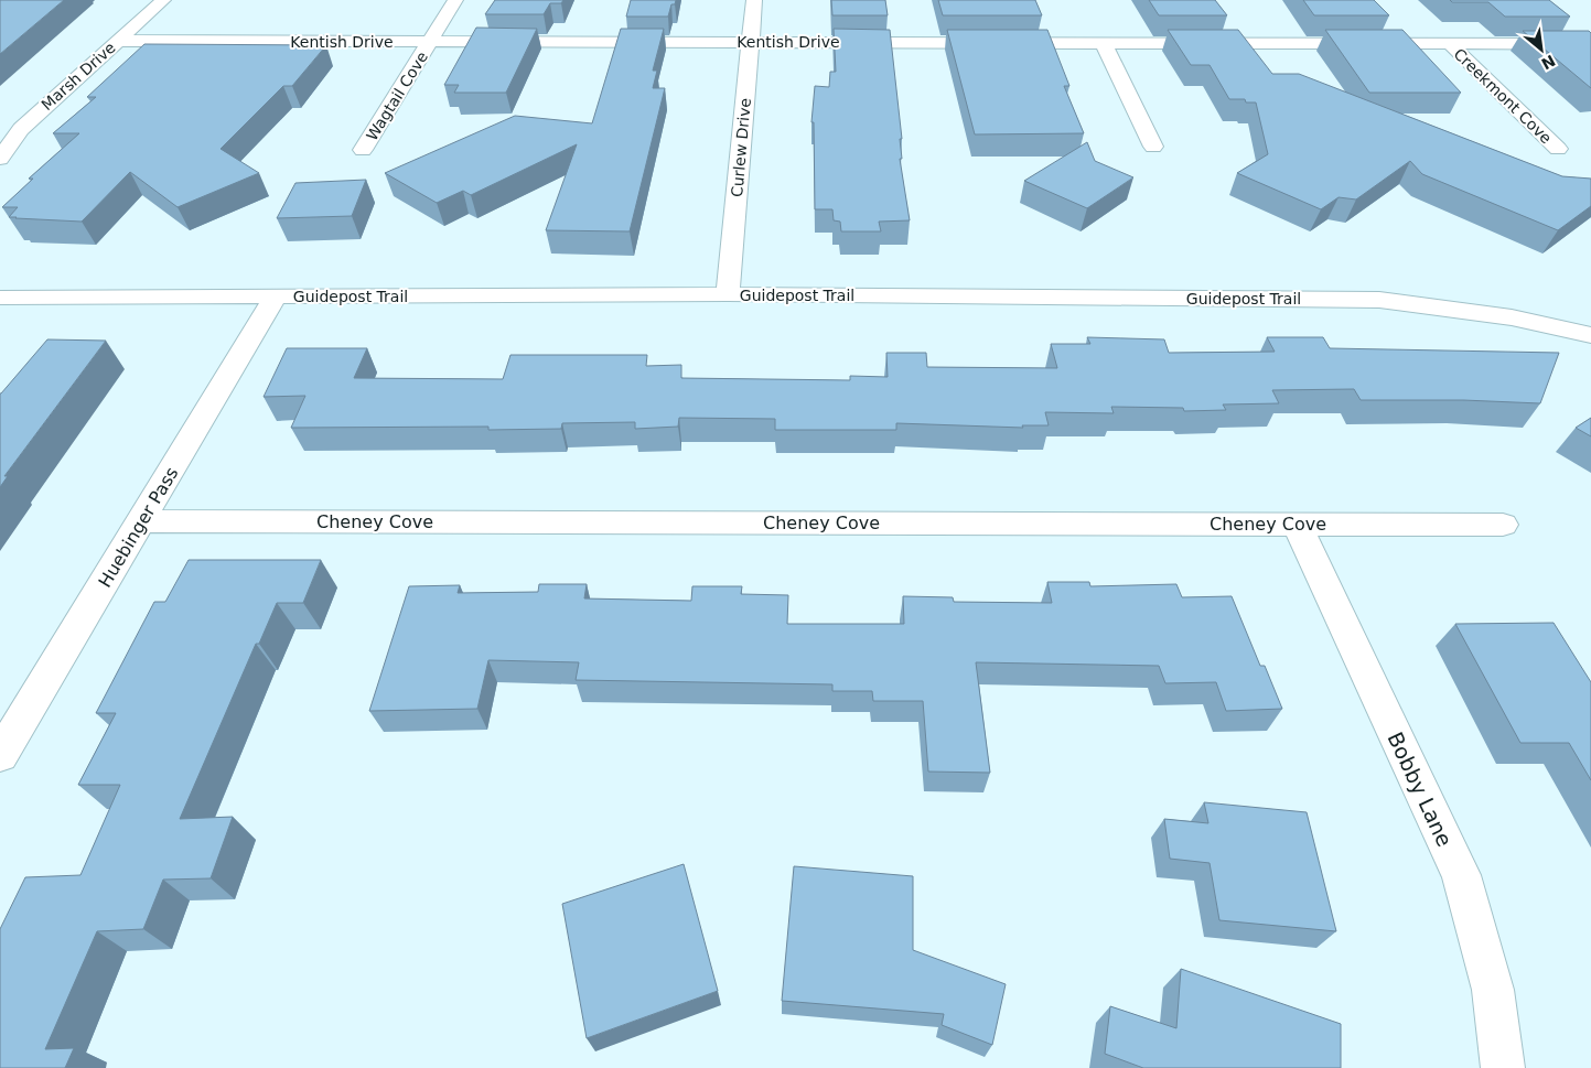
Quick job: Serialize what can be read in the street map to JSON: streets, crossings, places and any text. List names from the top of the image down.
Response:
{
  "streets": {
    "street": [
      "Kentish Drive",
      "Marsh Drive",
      "Wagtail Cove",
      "Creekmont Cove",
      "Curlew Drive",
      "Guidepost Trail",
      "Cheney Cove",
      "Huebinger Pass",
      "Bobby Lane"
    ]
  },
  "crossings": [
    ["Kentish Drive", "Marsh Drive"],
    ["Kentish Drive", "Wagtail Cove"],
    ["Kentish Drive", "Creekmont Cove"],
    ["Kentish Drive", "Curlew Drive"],
    ["Curlew Drive", "Guidepost Trail"],
    ["Guidepost Trail", "Huebinger Pass"],
    ["Cheney Cove", "Huebinger Pass"],
    ["Cheney Cove", "Bobby Lane"]
  ],
  "north": "bottom right"
}
